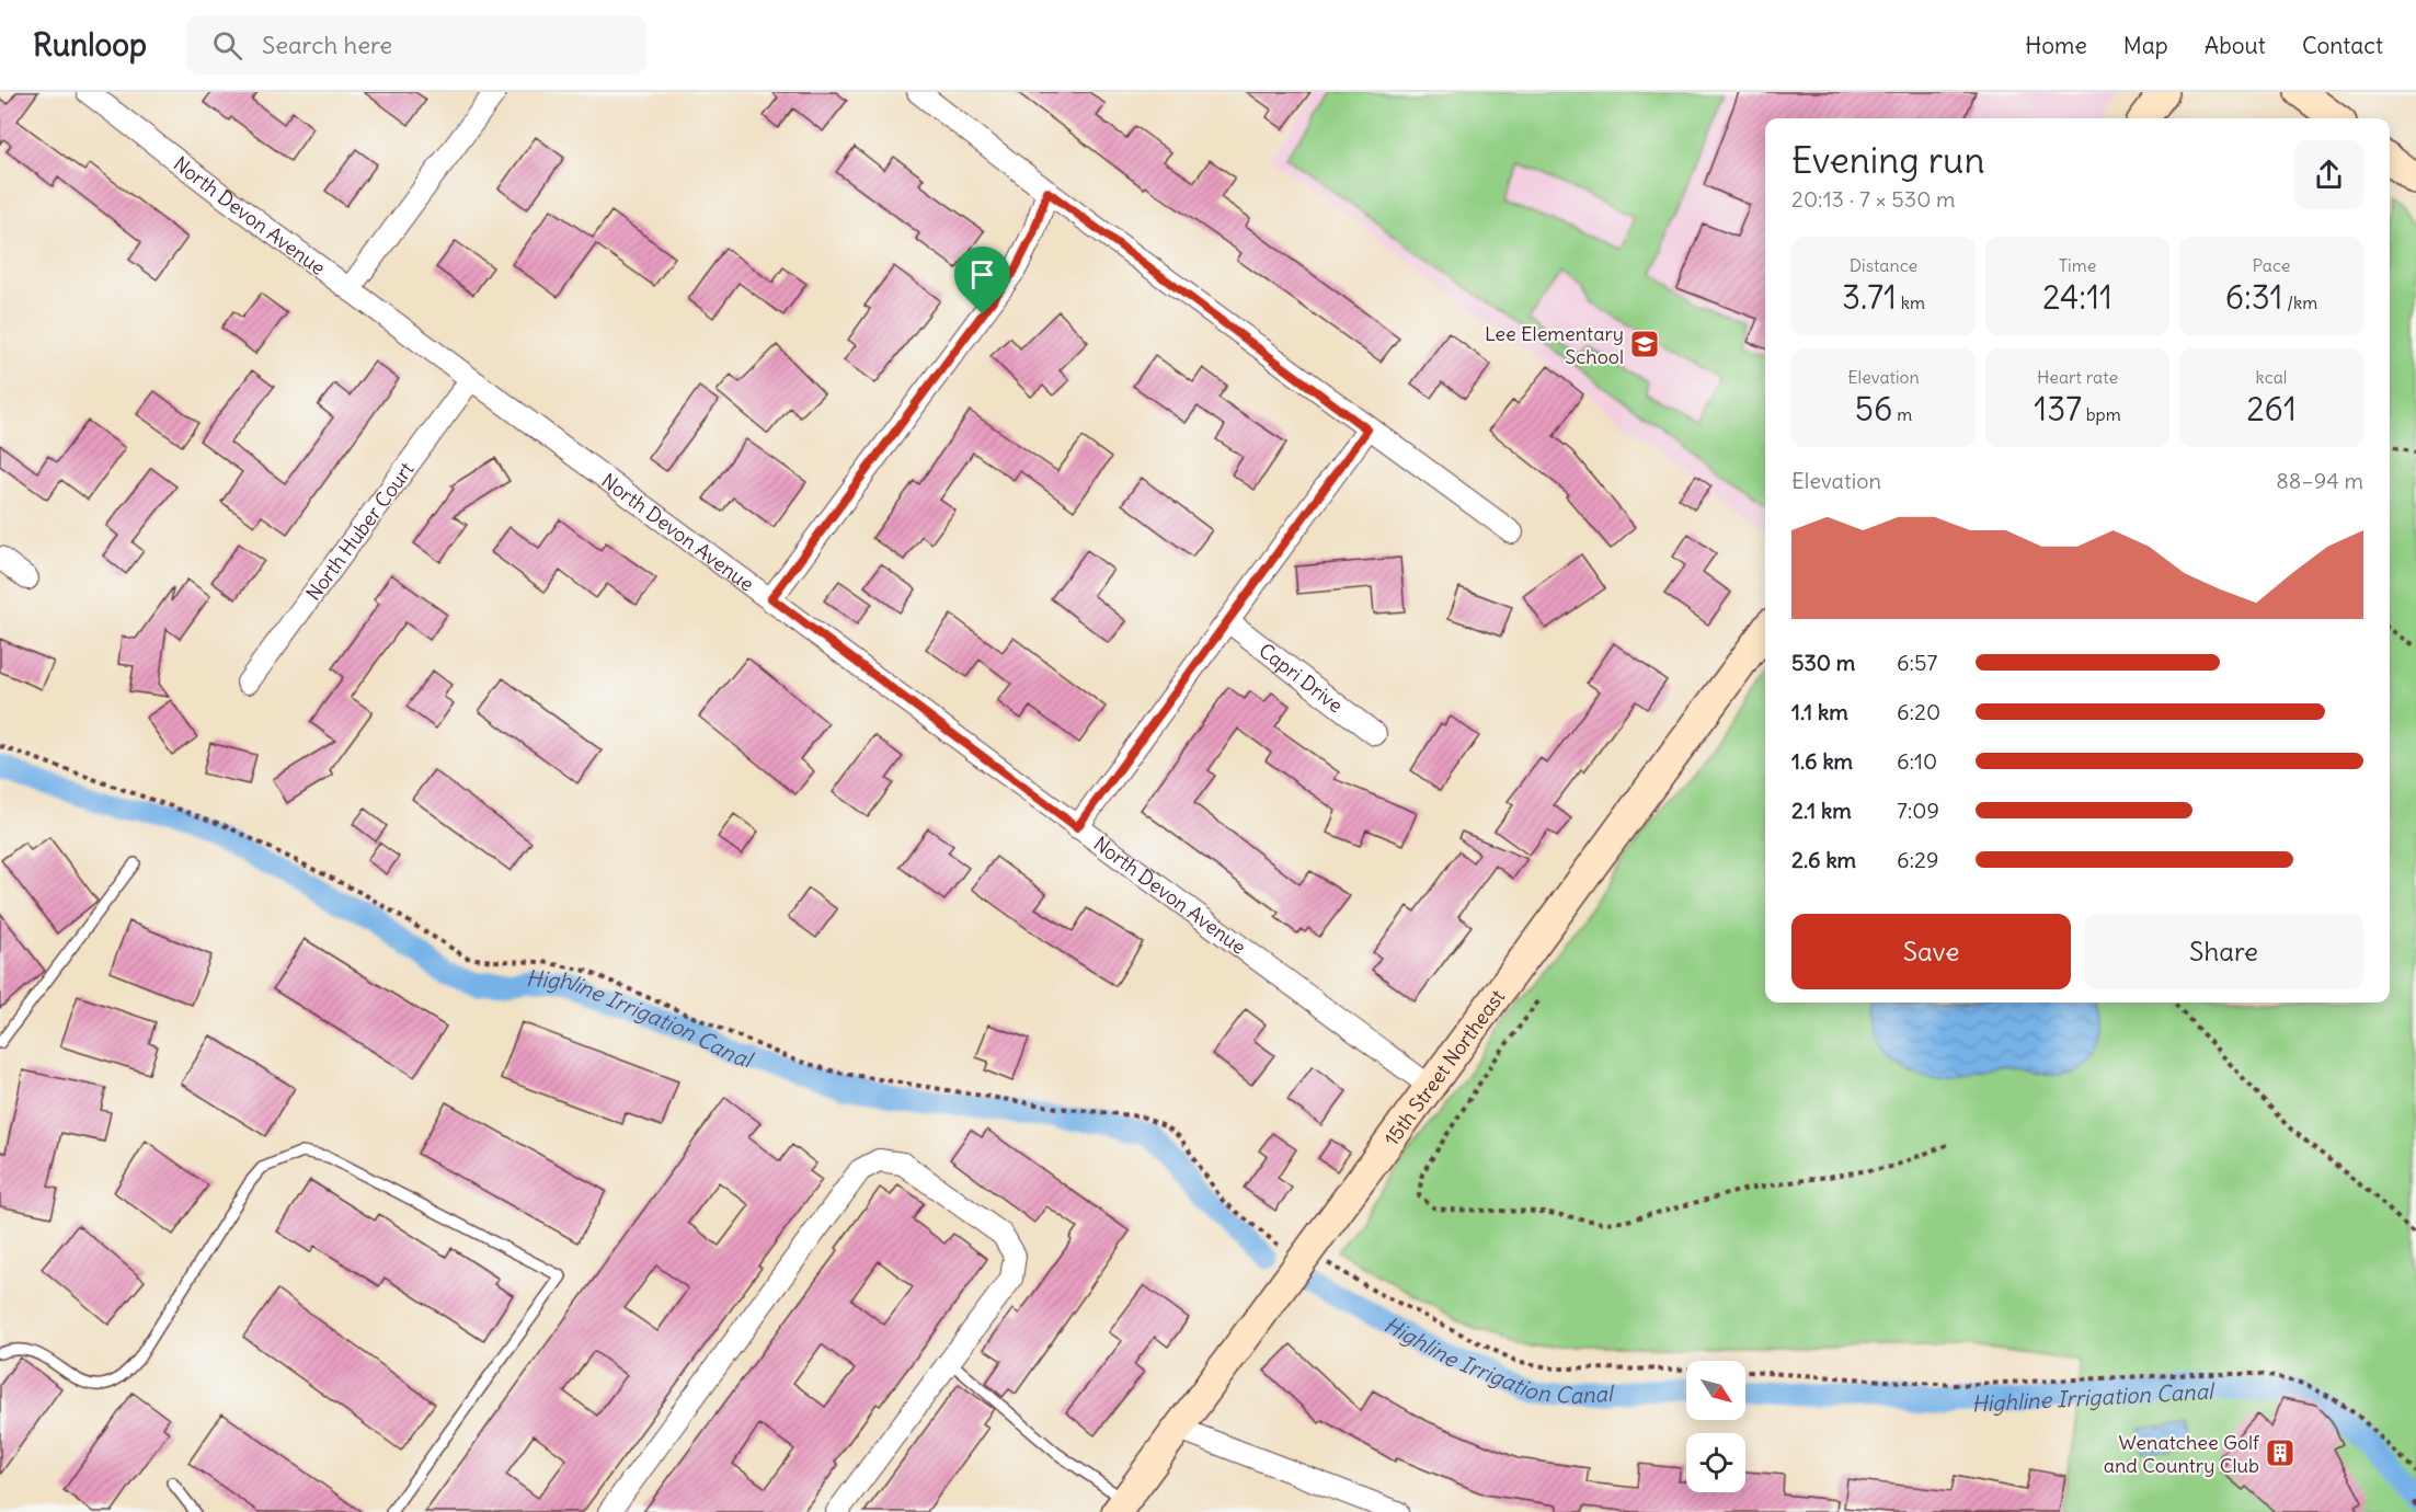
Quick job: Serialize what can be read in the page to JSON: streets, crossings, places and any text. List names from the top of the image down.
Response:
{
  "streets": {
    "street": [
      "North Devon Avenue",
      "North Huber Court",
      "Capri Drive",
      "15th Street Northeast"
    ]
  },
  "crossings": [
    ["North Devon Avenue", "North Huber Court"],
    ["North Devon Avenue", "15th Street Northeast"]
  ],
  "water": ["Highline Irrigation Canal"],
  "places": {
    "school or university": ["Lee Elementary School"],
    "building": ["Wenatchee Golf and Country Club"]
  },
  "north": "bottom right",
  "page": {
    "header": "Runloop",
    "search": "Search here",
    "nav": [
      "Home",
      "Map",
      "About",
      "Contact"
    ],
    "heading": ["Evening run", "20:13 · 7 × 530 m"],
    "stats": [
      ["Distance", "3.71 km"],
      ["Time", "24:11"],
      ["Pace", "6:31 /km"],
      ["Elevation", "56 m"],
      ["Heart rate", "137 bpm"],
      ["kcal", "261"]
    ],
    "chart": ["Elevation", "88–94 m"],
    "list": [
      {
        "name": "530 m",
        "note": "6:57"
      },
      {
        "name": "1.1 km",
        "note": "6:20"
      },
      {
        "name": "1.6 km",
        "note": "6:10"
      },
      {
        "name": "2.1 km",
        "note": "7:09"
      },
      {
        "name": "2.6 km",
        "note": "6:29"
      }
    ],
    "buttons": ["Save", "Share"]
  }
}
